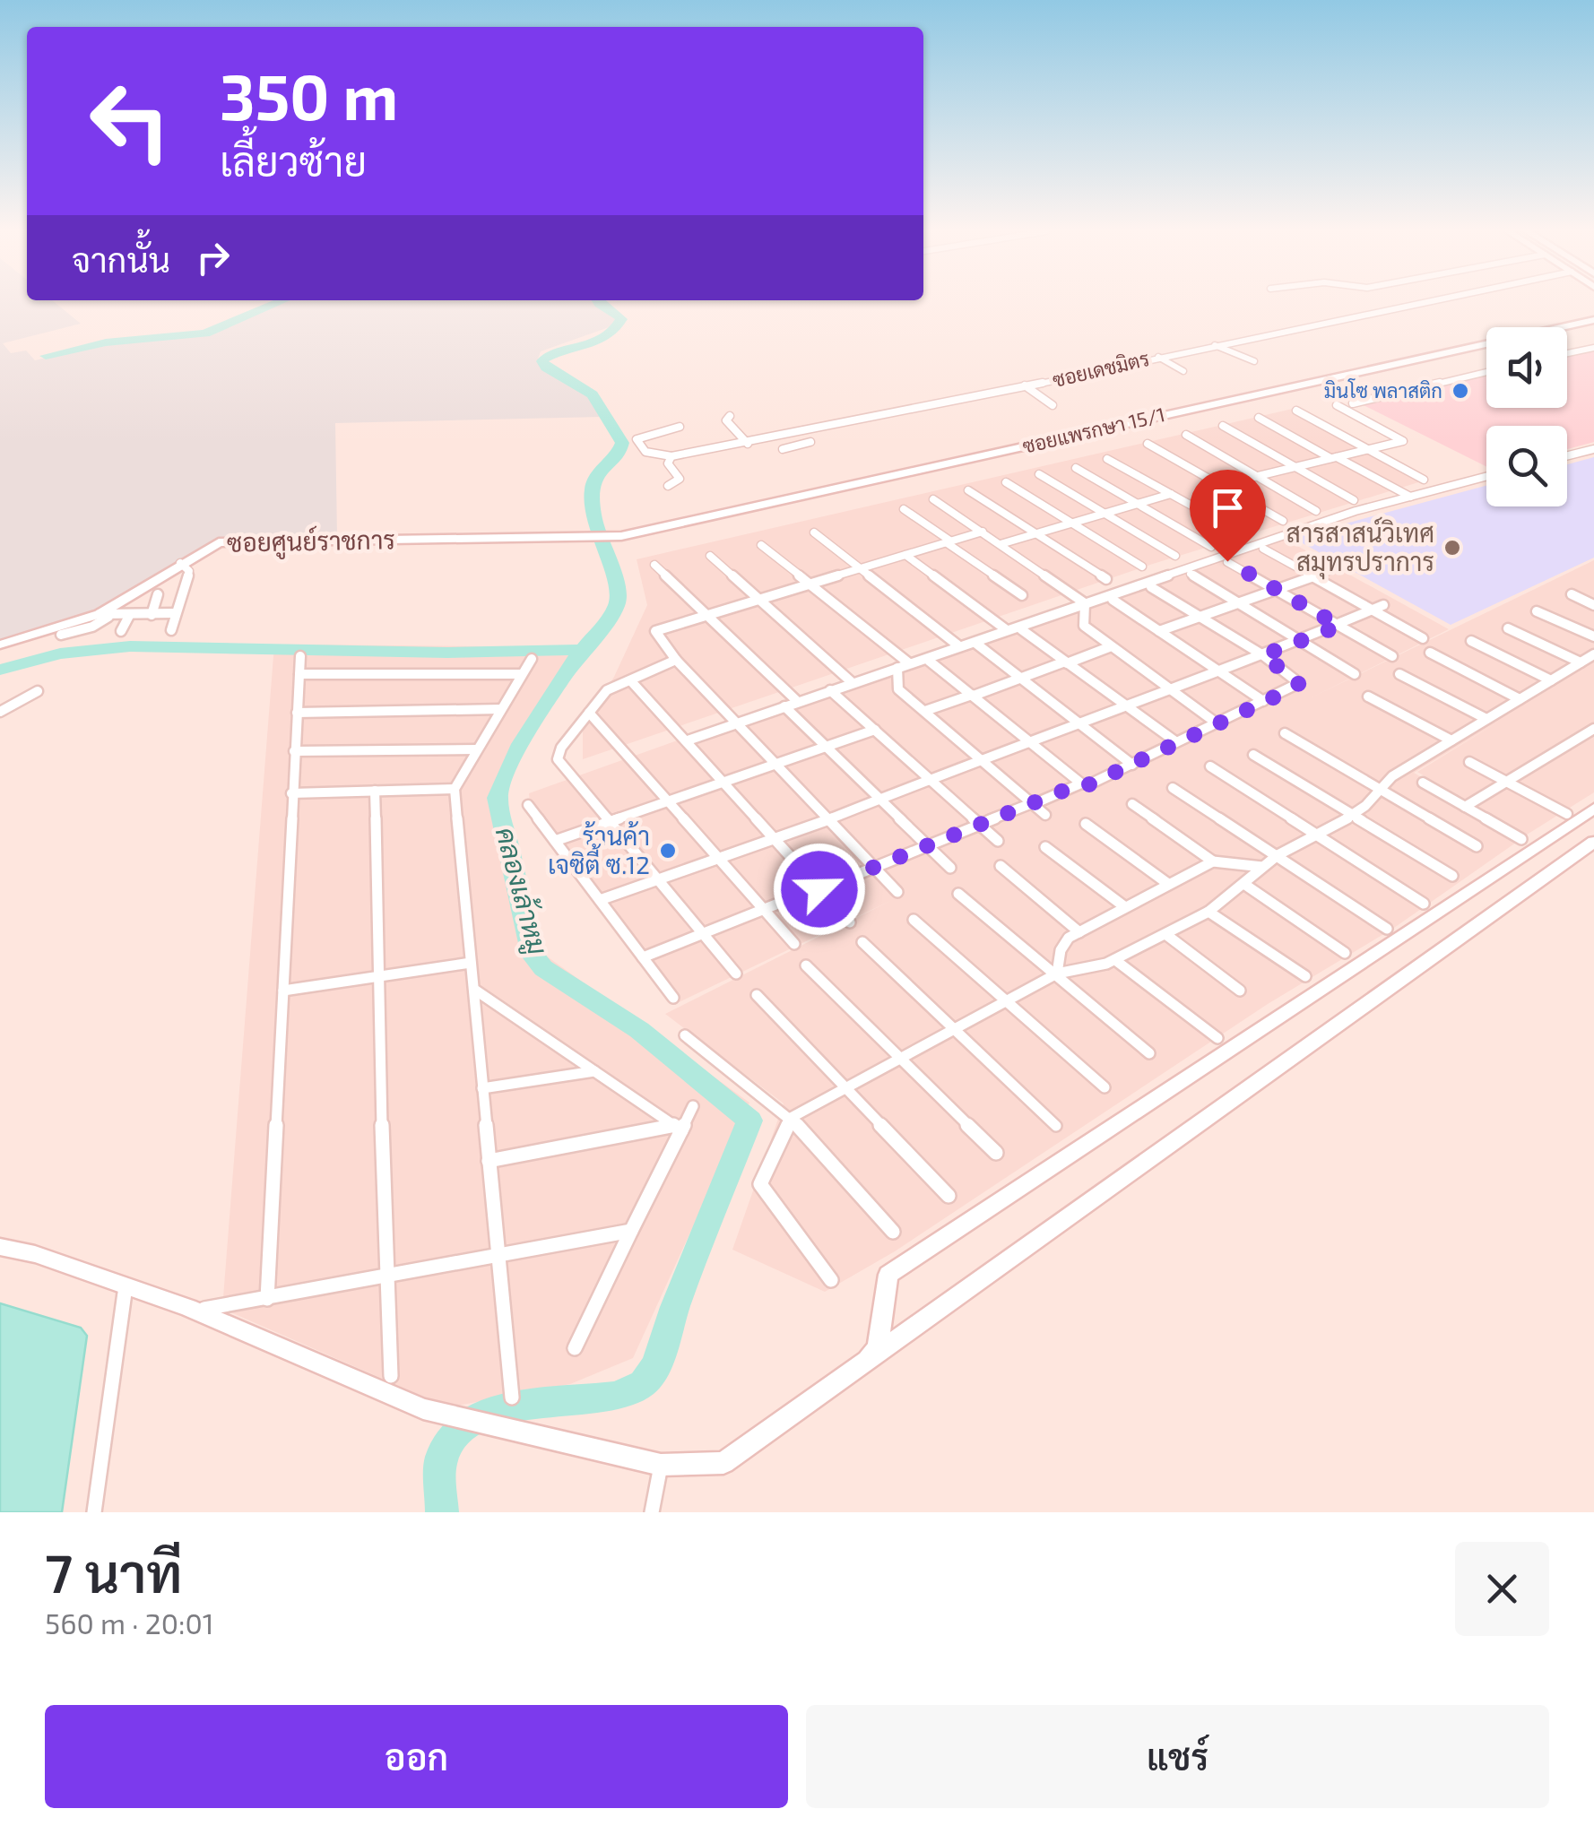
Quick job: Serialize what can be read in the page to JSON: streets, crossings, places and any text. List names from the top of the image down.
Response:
{
  "streets": {
    "street": ["ซอยเดชมิตร", "ซอยแพรกษา 15/1", "ซอยศูนย์ราชการ"]
  },
  "crossings": [
    ["ซอยแพรกษา 15/1", "ซอยศูนย์ราชการ"]
  ],
  "water": ["คลองเล้าหมู"],
  "places": ["มินโซ พลาสติก", "สารสาสน์วิเทศ สมุทรปราการ", "ร้านค้า เจซิตี้ ซ.12"],
  "page": {
    "turn": ["350 m", "เลี้ยวซ้าย"],
    "then": "จากนั้น",
    "heading": ["7 นาที", "560 m · 20:01"],
    "buttons": ["ออก", "แชร์"]
  }
}
